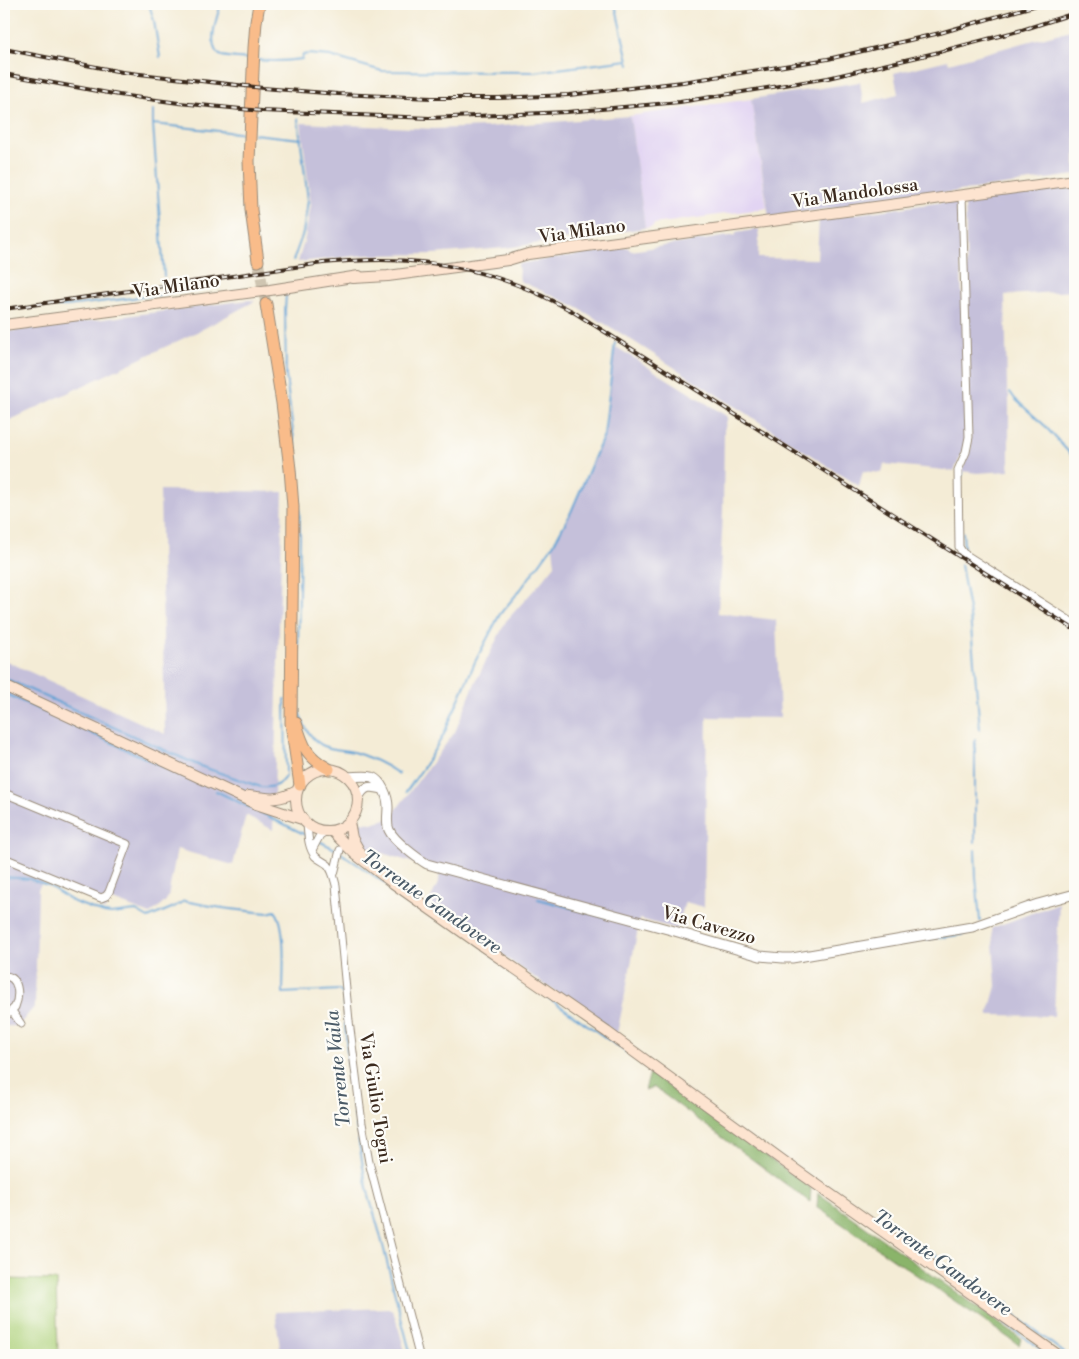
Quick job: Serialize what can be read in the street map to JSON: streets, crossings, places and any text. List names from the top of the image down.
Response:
{
  "streets": {
    "main road": ["Via Mandolossa", "Via Milano"],
    "street": ["Via Cavezzo", "Via Giulio Togni"]
  },
  "crossings": [
    ["Via Mandolossa", "Via Milano"]
  ],
  "water": ["Torrente Gandovere", "Torrente Vaila"]
}
